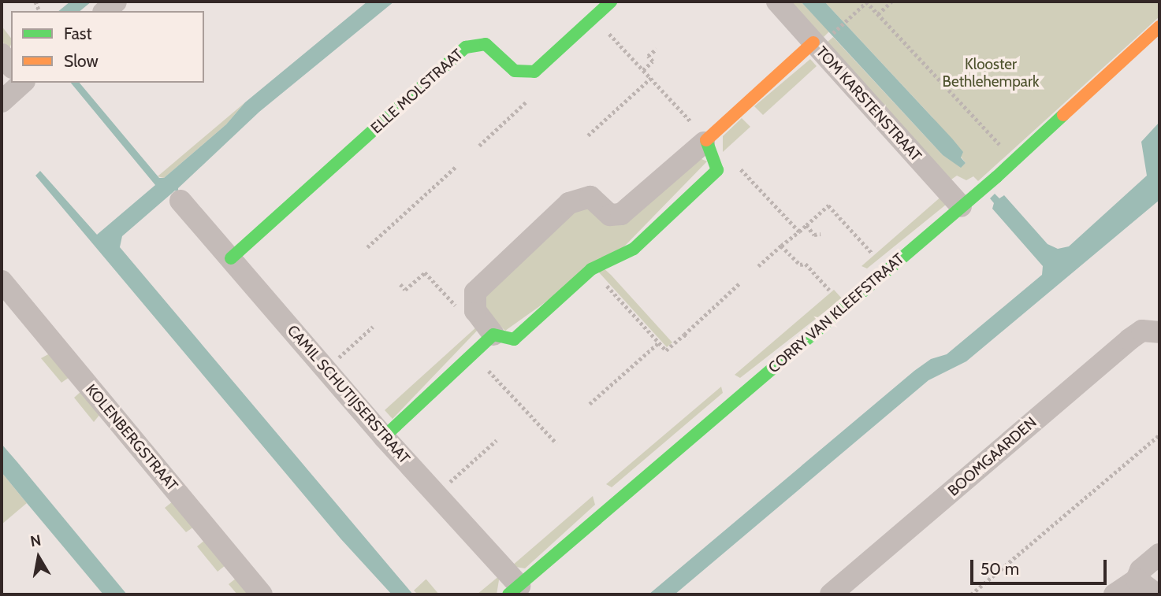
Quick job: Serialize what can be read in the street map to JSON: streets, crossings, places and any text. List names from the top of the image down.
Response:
{
  "streets": {
    "street": [
      "ELLE MOLSTRAAT",
      "TOM KARSTENSTRAAT",
      "CORRY VAN KLEEFSTRAAT",
      "CAMIL SCHUTIJSERSTRAAT",
      "KOLENBERGSTRAAT",
      "BOOMGAARDEN"
    ]
  },
  "crossings": [
    ["ELLE MOLSTRAAT", "CAMIL SCHUTIJSERSTRAAT"],
    ["TOM KARSTENSTRAAT", "CORRY VAN KLEEFSTRAAT"],
    ["CORRY VAN KLEEFSTRAAT", "CAMIL SCHUTIJSERSTRAAT"]
  ],
  "parks": ["Klooster Bethlehempark"],
  "legend": ["Fast", "Slow"],
  "scale_bar": "50 m",
  "north": "top"
}
